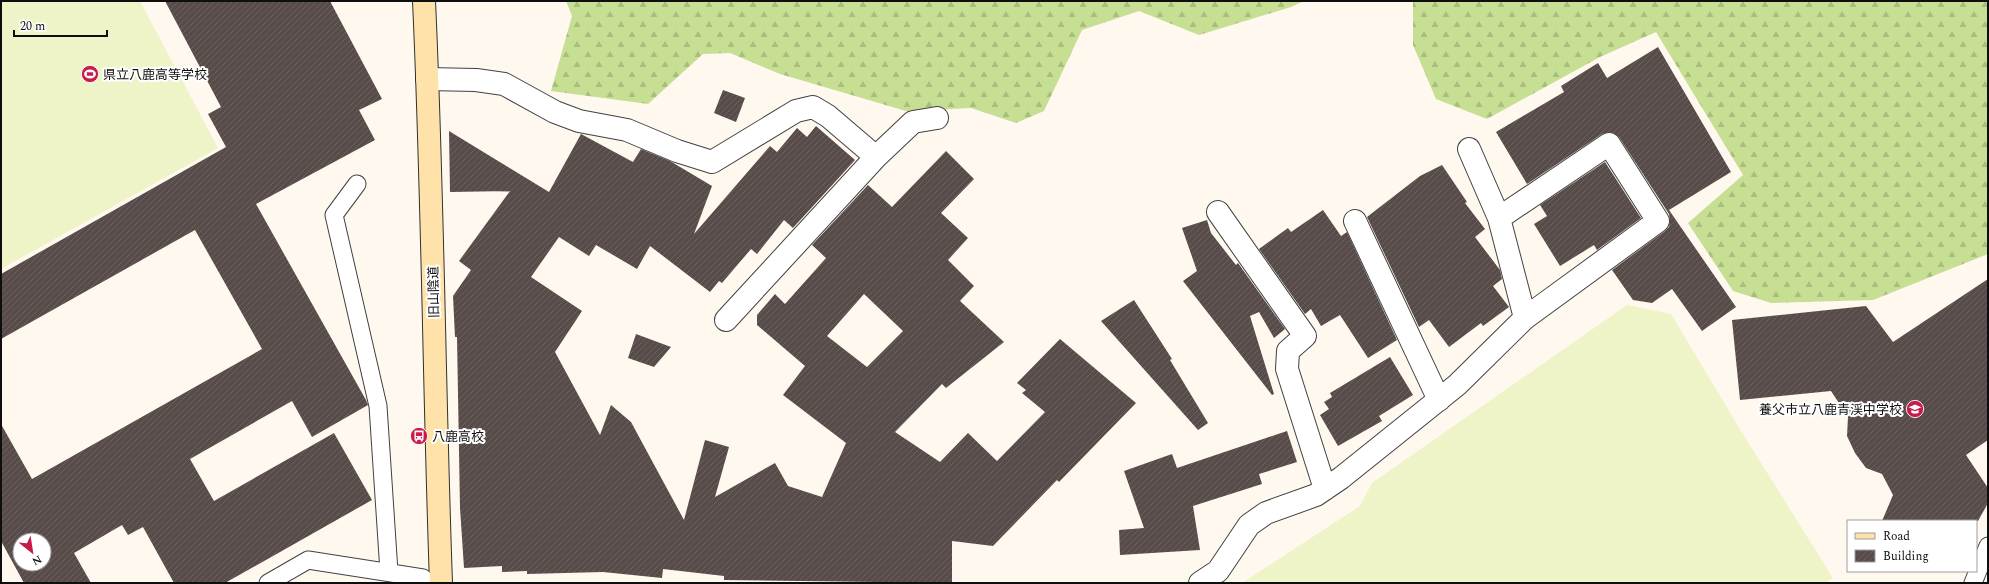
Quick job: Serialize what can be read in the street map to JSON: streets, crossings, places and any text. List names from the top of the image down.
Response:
{
  "streets": {
    "street": ["旧山陰道"]
  },
  "places": {
    "sports": ["県立八鹿高等学校"],
    "school or university": ["養父市立八鹿青渓中学校"],
    "bus stop": ["八鹿高校"]
  },
  "legend": ["Road", "Building"],
  "scale_bar": "20 m",
  "north": "bottom right"
}
